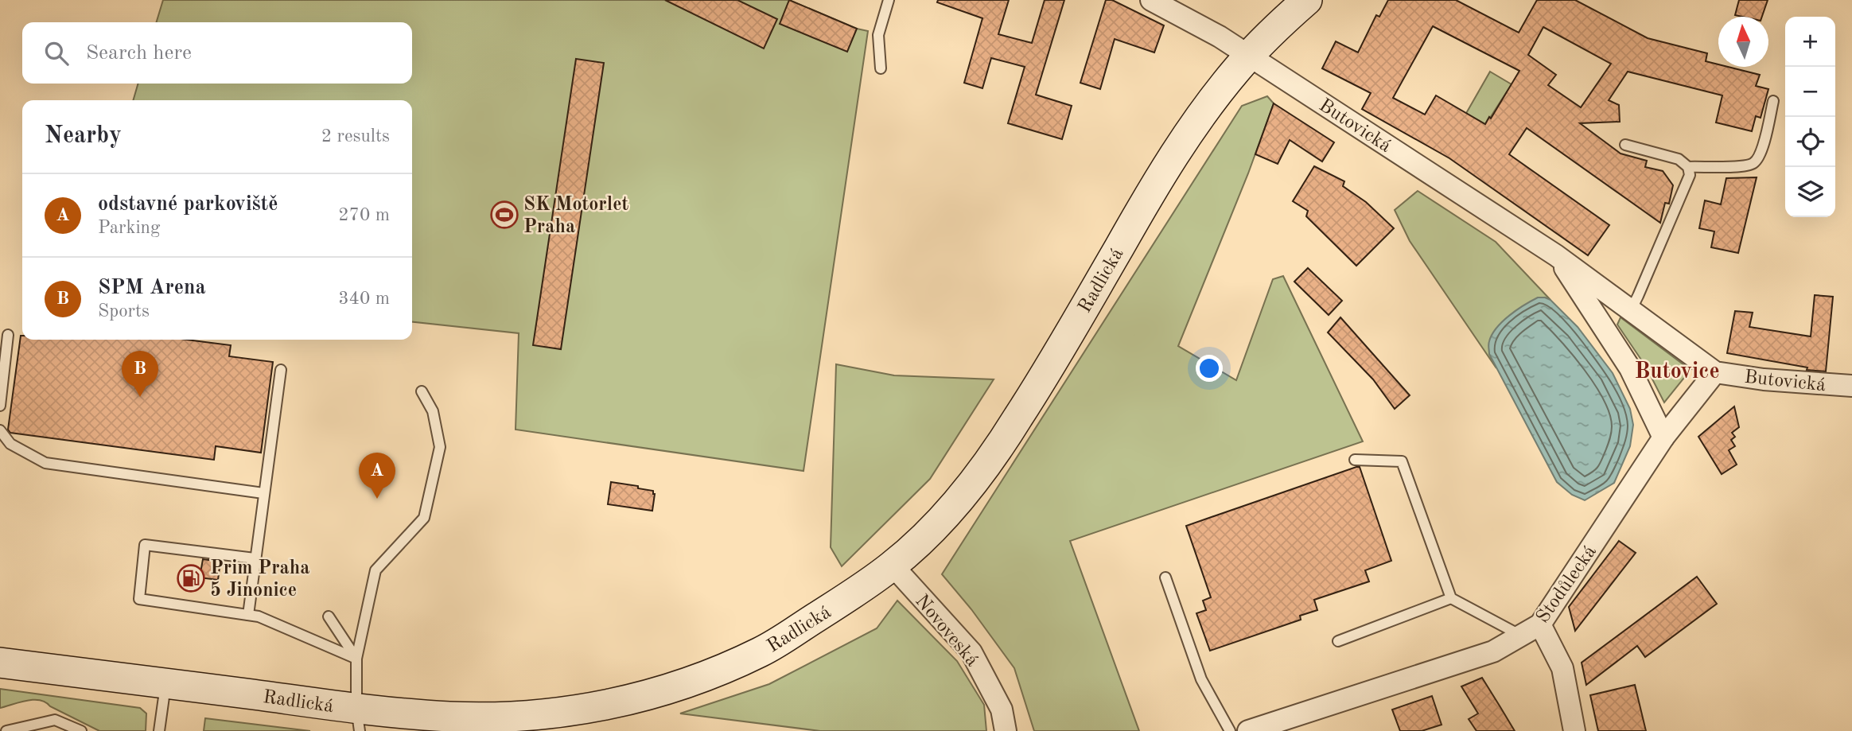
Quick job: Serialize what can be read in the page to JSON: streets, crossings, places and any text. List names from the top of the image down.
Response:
{
  "streets": {
    "main road": ["Radlická"],
    "street": ["Butovická", "Stodůlecká", "Novoveská"]
  },
  "crossings": [
    ["Butovická", "Radlická"],
    ["Butovická", "Stodůlecká"],
    ["Radlická", "Novoveská"]
  ],
  "districts": ["Butovice"],
  "places": {
    "sports": ["SK Motorlet Praha"],
    "fuel station": ["Prim Praha 5 Jinonice"]
  },
  "north": "top",
  "page": {
    "map_buttons": ["+", "−"],
    "search": "Search here",
    "heading": ["Nearby", "2 results"],
    "list": [
      {
        "mark": "A",
        "name": "odstavné parkoviště",
        "note": "Parking",
        "value": "270 m"
      },
      {
        "mark": "B",
        "name": "SPM Arena",
        "note": "Sports",
        "value": "340 m"
      }
    ],
    "pins": ["B", "A"]
  }
}
